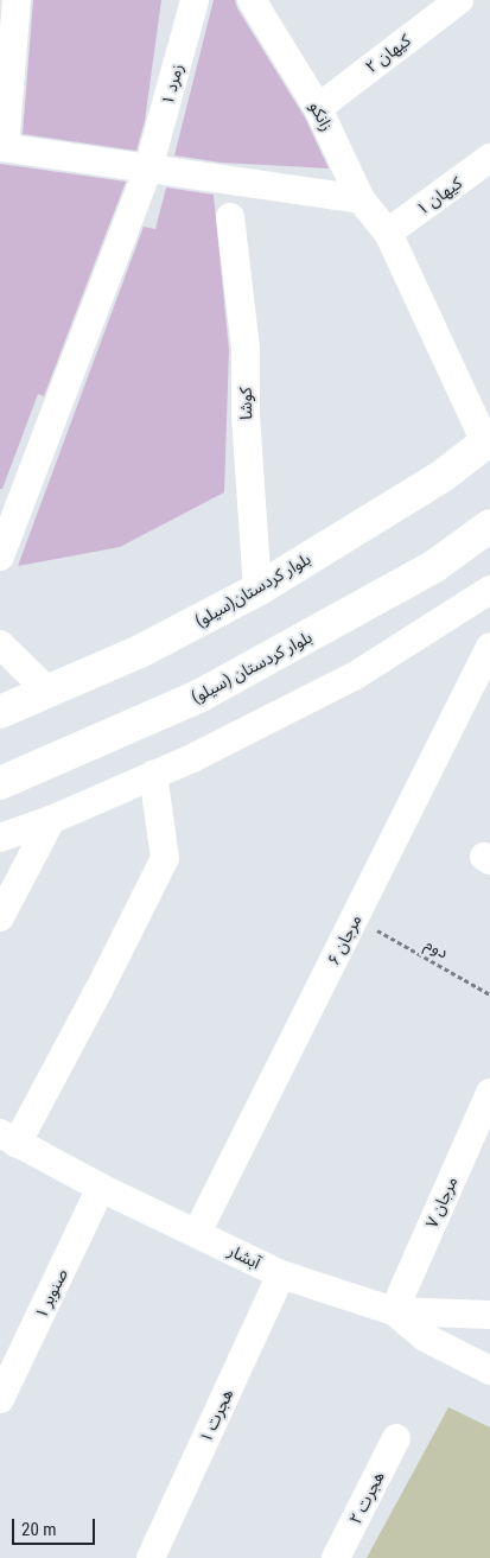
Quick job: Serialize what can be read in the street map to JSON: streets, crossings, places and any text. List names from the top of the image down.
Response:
{
  "streets": {
    "main road": ["بلوار کردستان(سیلو)", "بلوار کردستان (سیلو)"],
    "street": [
      "کیهان ۲",
      "زمرد ۱",
      "زانکو",
      "کیهان ۱",
      "کوشا",
      "مرجان ۶",
      "مرجان ۷",
      "آبشار",
      "صنوبر ۱",
      "هجرت ۱",
      "هجرت ۲"
    ],
    "path": ["دوم"]
  },
  "crossings": [
    ["کیهان ۲", "زانکو"],
    ["زانکو", "کیهان ۱"],
    ["زانکو", "بلوار کردستان(سیلو)"],
    ["کوشا", "بلوار کردستان(سیلو)"],
    ["مرجان ۶", "آبشار"],
    ["مرجان ۷", "آبشار"],
    ["آبشار", "صنوبر ۱"],
    ["آبشار", "هجرت ۱"]
  ],
  "scale_bar": "20 m"
}
